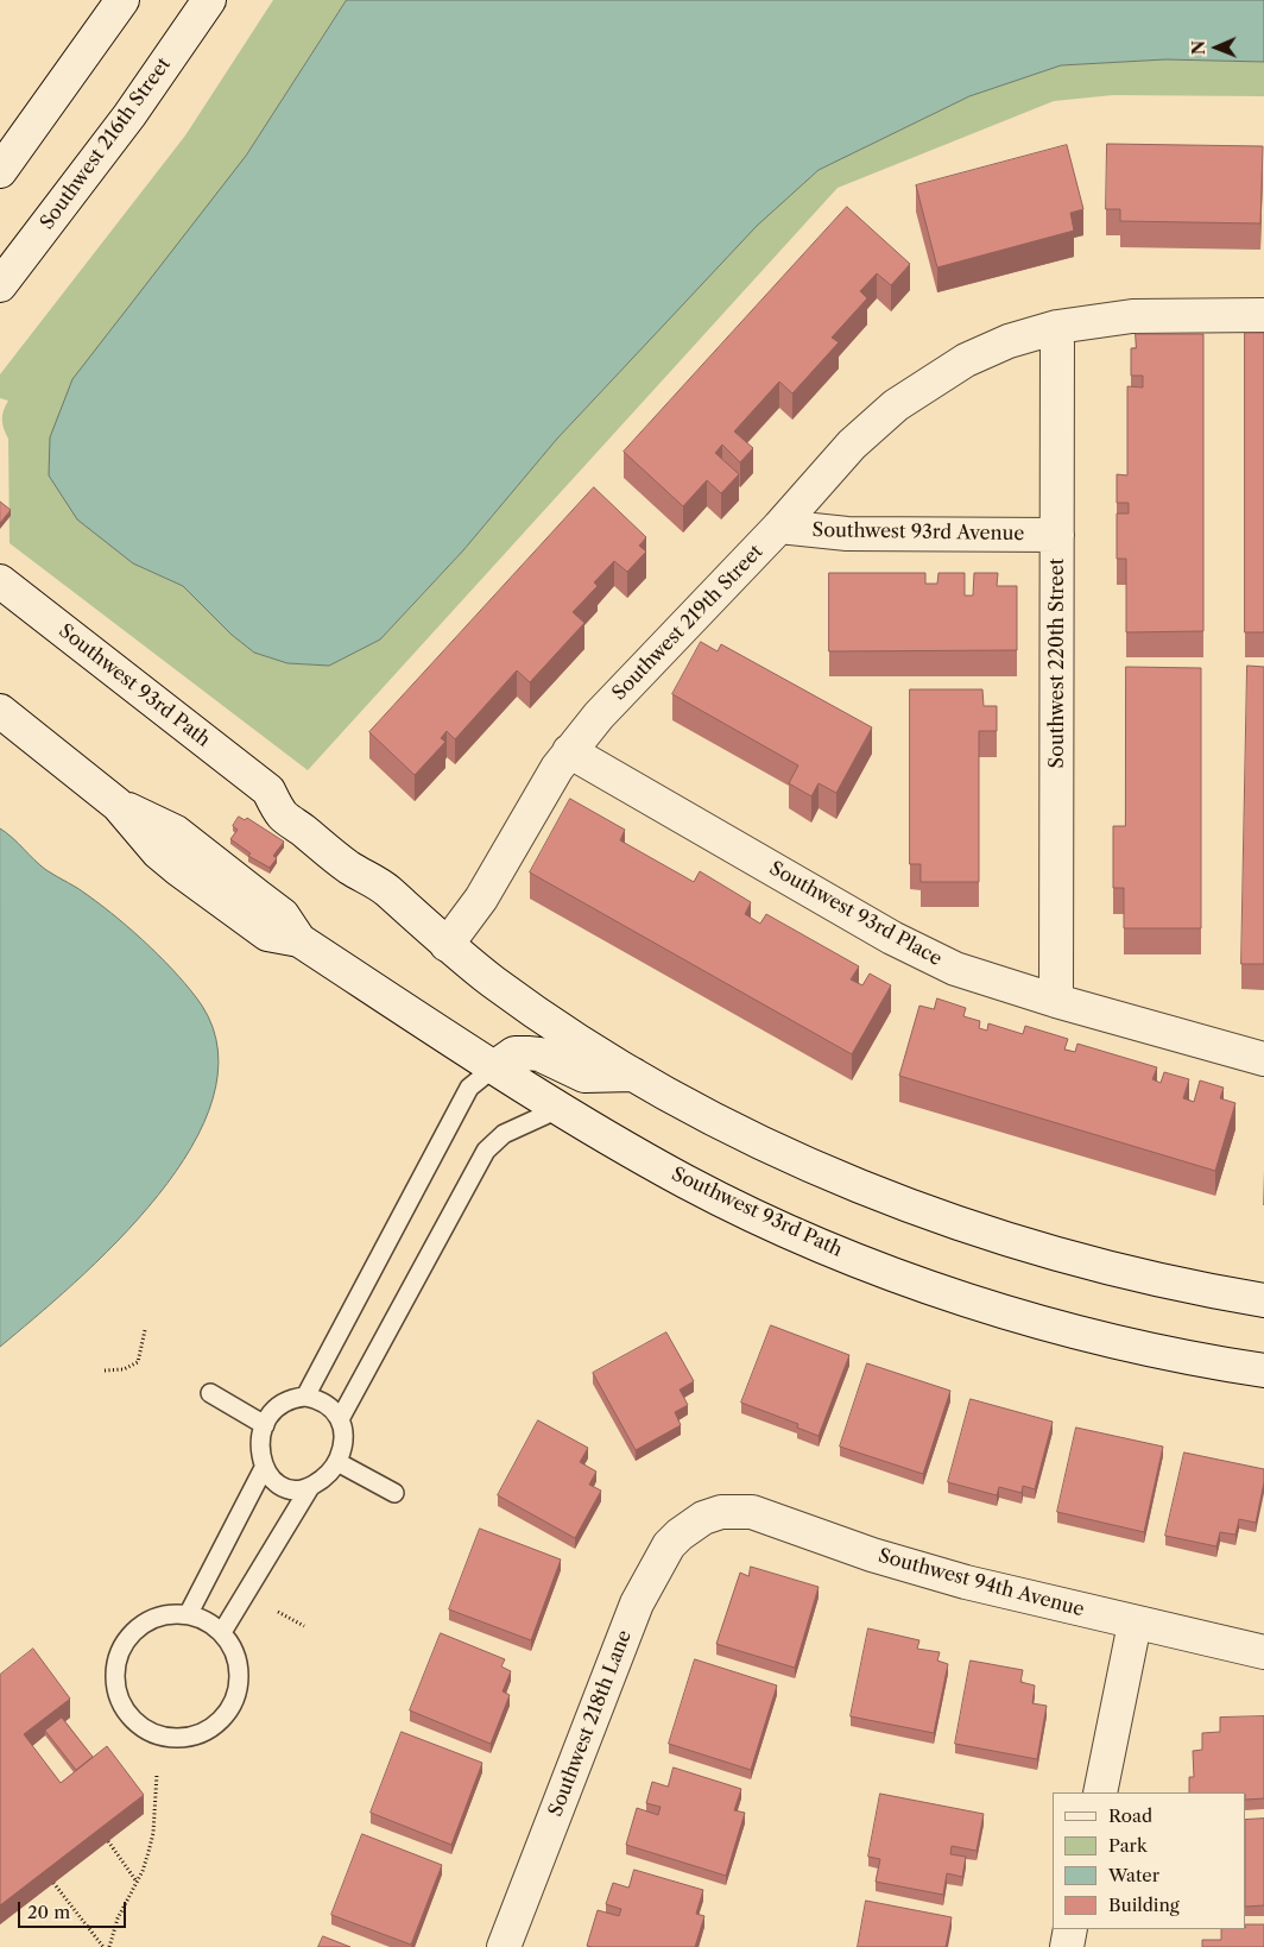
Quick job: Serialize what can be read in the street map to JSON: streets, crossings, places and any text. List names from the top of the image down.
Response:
{
  "streets": {
    "street": [
      "Southwest 216th Street",
      "Southwest 93rd Avenue",
      "Southwest 219th Street",
      "Southwest 220th Street",
      "Southwest 93rd Path",
      "Southwest 93rd Place",
      "Southwest 94th Avenue",
      "Southwest 218th Lane"
    ]
  },
  "crossings": [
    ["Southwest 93rd Avenue", "Southwest 219th Street"],
    ["Southwest 93rd Avenue", "Southwest 220th Street"],
    ["Southwest 219th Street", "Southwest 220th Street"],
    ["Southwest 219th Street", "Southwest 93rd Path"],
    ["Southwest 219th Street", "Southwest 93rd Place"],
    ["Southwest 220th Street", "Southwest 93rd Place"],
    ["Southwest 94th Avenue", "Southwest 218th Lane"]
  ],
  "legend": [
    "Road",
    "Park",
    "Water",
    "Building"
  ],
  "scale_bar": "20 m",
  "north": "left"
}
